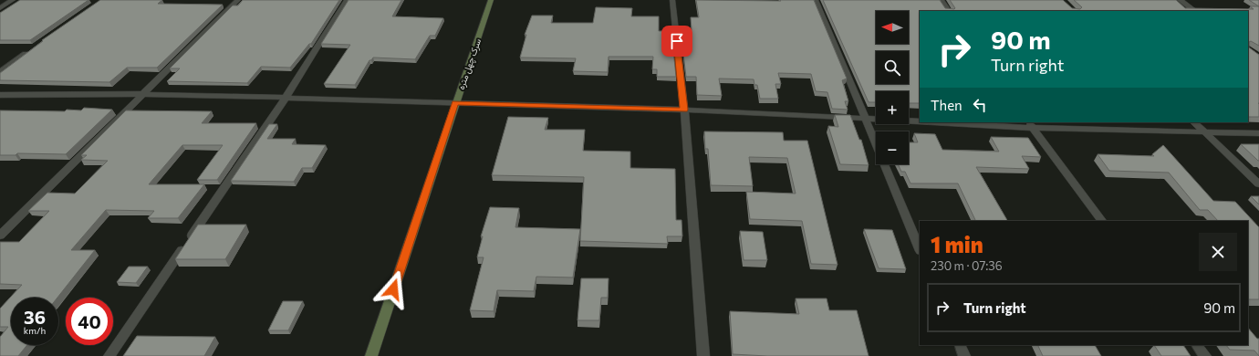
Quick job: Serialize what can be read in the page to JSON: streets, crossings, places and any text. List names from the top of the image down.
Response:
{
  "streets": {
    "street": ["سرک چهل متره"]
  },
  "north": "left",
  "page": {
    "map_buttons": ["+", "−"],
    "turn": ["90 m", "Turn right"],
    "then": "Then",
    "heading": ["1 min", "230 m · 07:36"],
    "list": [
      {
        "name": "Turn right",
        "value": "90 m"
      }
    ],
    "speed": "36 km/h",
    "limit": "40"
  }
}
